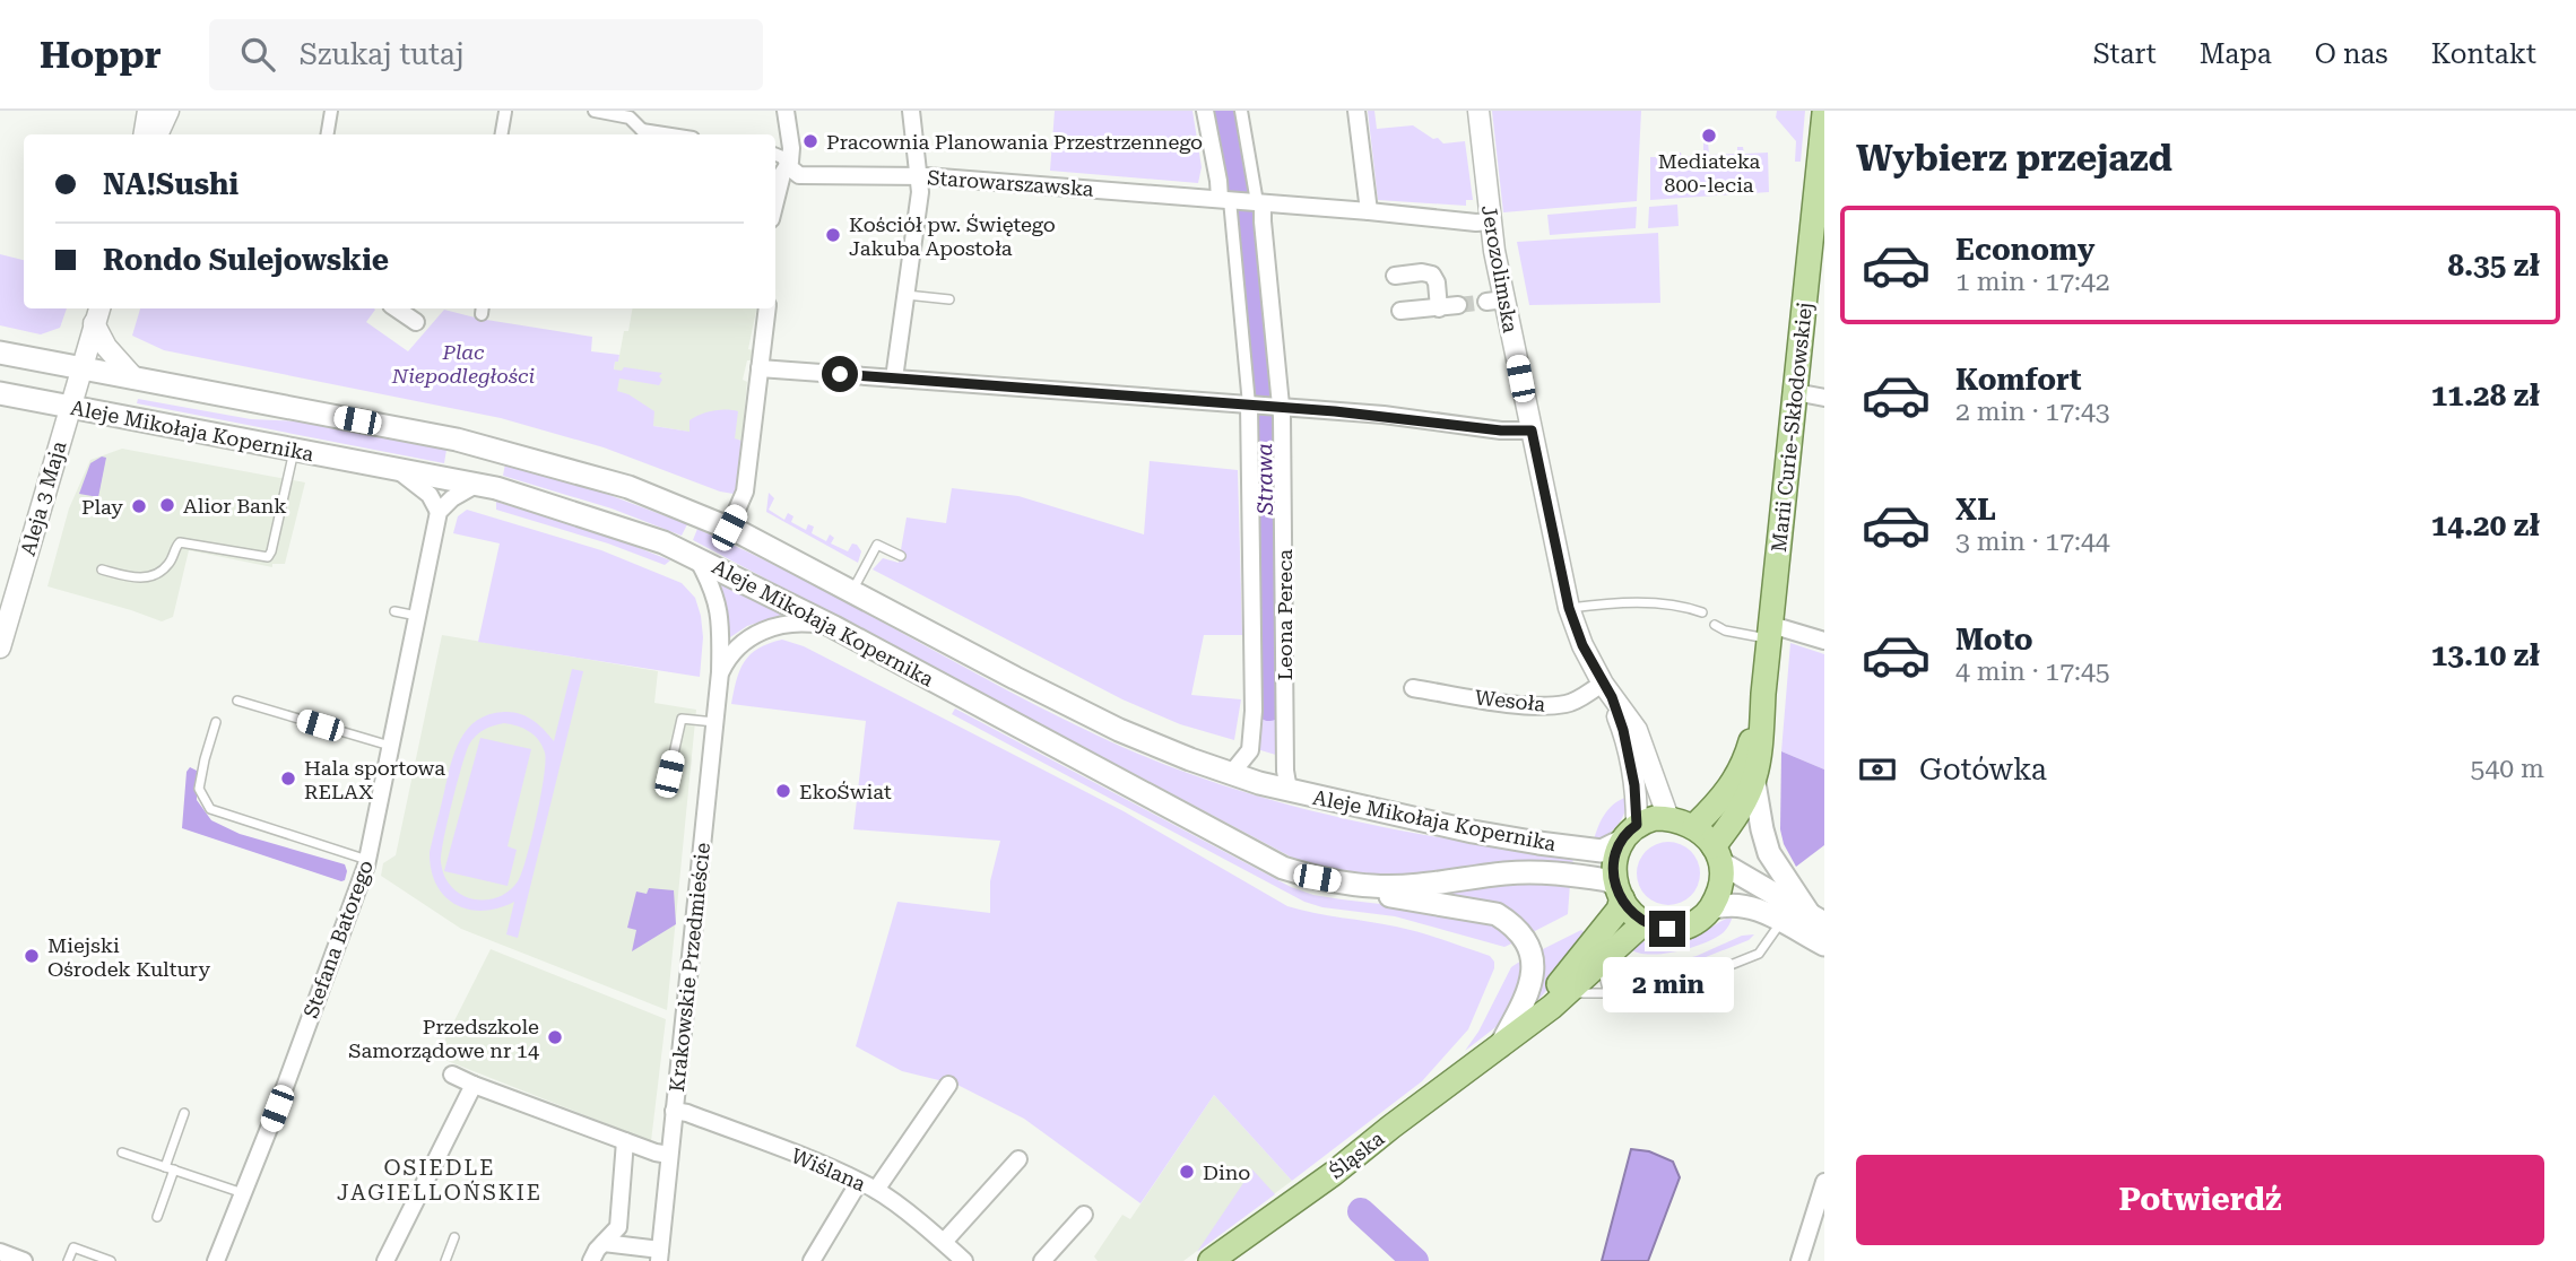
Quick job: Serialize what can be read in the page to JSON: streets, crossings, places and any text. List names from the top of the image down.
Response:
{
  "streets": {
    "main road": ["Marii Curie-Skłodowskiej", "Aleje Mikołaja Kopernika", "Śląska"],
    "street": [
      "Starowarszawska",
      "Jerozolimska",
      "Aleja 3 Maja",
      "Leona Pereca",
      "Wesoła",
      "Stefana Batorego",
      "Krakowskie Przedmieście",
      "Wiślana"
    ]
  },
  "crossings": [
    ["Starowarszawska", "Jerozolimska"],
    ["Starowarszawska", "Leona Pereca"],
    ["Jerozolimska", "Marii Curie-Skłodowskiej"],
    ["Jerozolimska", "Aleje Mikołaja Kopernika"],
    ["Jerozolimska", "Wesoła"],
    ["Jerozolimska", "Śląska"],
    ["Marii Curie-Skłodowskiej", "Aleje Mikołaja Kopernika"],
    ["Marii Curie-Skłodowskiej", "Śląska"],
    ["Aleje Mikołaja Kopernika", "Aleja 3 Maja"],
    ["Aleje Mikołaja Kopernika", "Leona Pereca"],
    ["Aleje Mikołaja Kopernika", "Krakowskie Przedmieście"],
    ["Aleje Mikołaja Kopernika", "Śląska"],
    ["Krakowskie Przedmieście", "Wiślana"]
  ],
  "districts": ["OSIEDLE JAGIELLOŃSKIE"],
  "water": ["Strawa"],
  "parks": ["Plac Niepodległości"],
  "places": [
    "Mediateka 800-lecia",
    "Pracownia Planowania Przestrzennego",
    "Kościół pw. Świętego Jakuba Apostoła",
    "Alior Bank",
    "Play",
    "Hala sportowa RELAX",
    "EkoŚwiat",
    "Miejski Ośrodek Kultury",
    "Przedszkole Samorządowe nr 14",
    "Dino"
  ],
  "page": {
    "header": "Hoppr",
    "search": "Szukaj tutaj",
    "nav": [
      "Start",
      "Mapa",
      "O nas",
      "Kontakt"
    ],
    "heading": "Wybierz przejazd",
    "banner": ["NA!Sushi", "Rondo Sulejowskie"],
    "list": [
      {
        "name": "Economy",
        "note": "1 min · 17:42",
        "value": "8.35 zł"
      },
      {
        "name": "Komfort",
        "note": "2 min · 17:43",
        "value": "11.28 zł"
      },
      {
        "name": "XL",
        "note": "3 min · 17:44",
        "value": "14.20 zł"
      },
      {
        "name": "Moto",
        "note": "4 min · 17:45",
        "value": "13.10 zł"
      }
    ],
    "pay": ["Gotówka", "540 m"],
    "bubble": "2 min",
    "buttons": "Potwierdź"
  }
}
